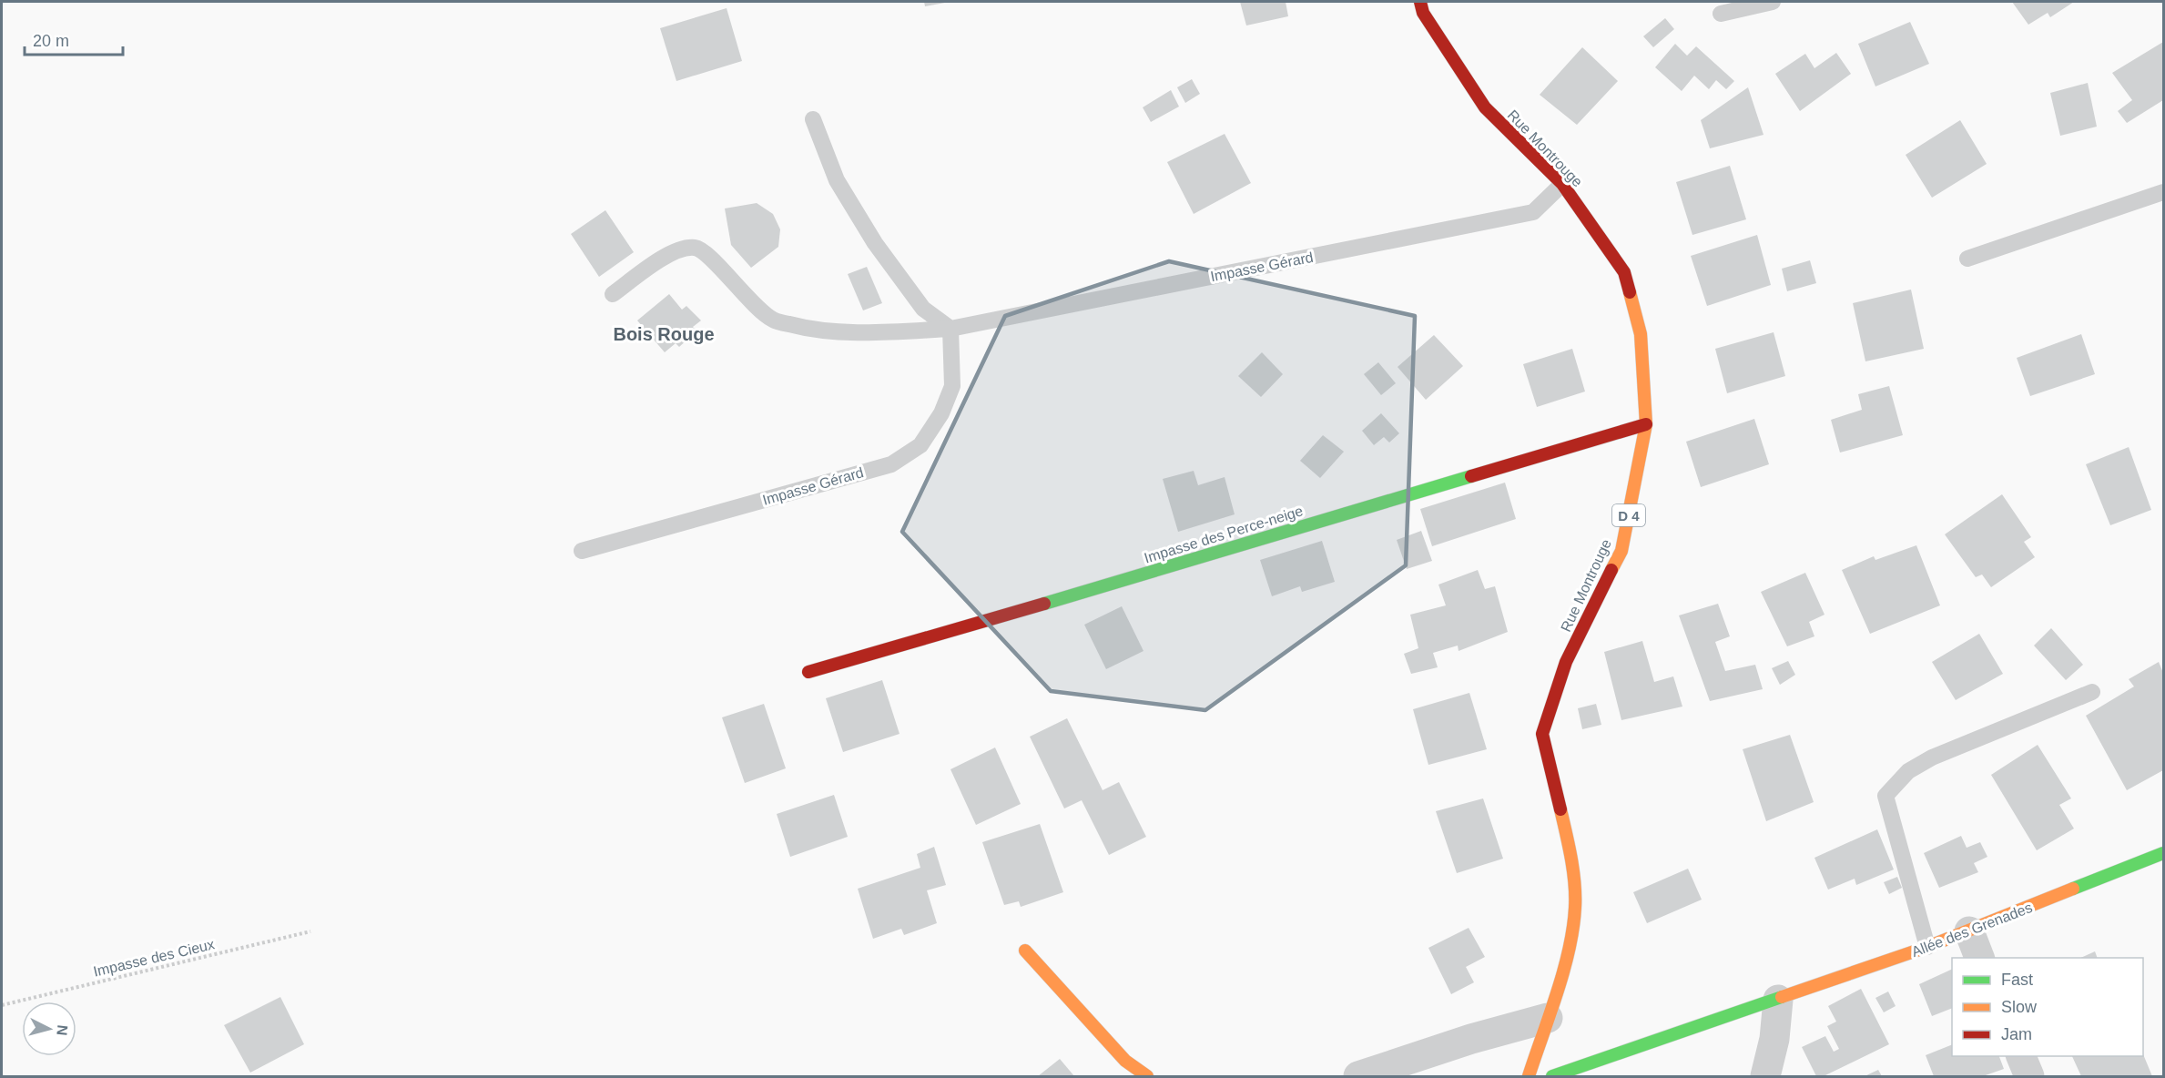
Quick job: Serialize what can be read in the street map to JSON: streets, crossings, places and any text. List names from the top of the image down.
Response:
{
  "streets": {
    "street": [
      "Rue Montrouge",
      "D 4",
      "Impasse des Perce-neige",
      "Allée des Grenades"
    ],
    "lane": ["Impasse Gérard"],
    "path": ["Impasse des Cieux"]
  },
  "crossings": [
    ["Rue Montrouge", "Impasse Gérard"],
    ["Rue Montrouge", "Impasse des Perce-neige"]
  ],
  "districts": ["Bois Rouge"],
  "legend": ["Fast", "Slow", "Jam"],
  "scale_bar": "20 m",
  "north": "right"
}
